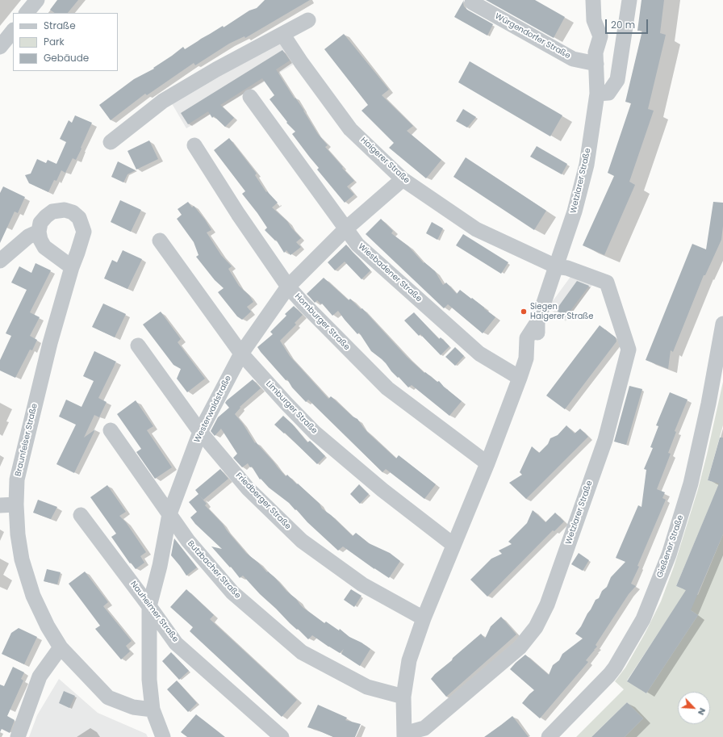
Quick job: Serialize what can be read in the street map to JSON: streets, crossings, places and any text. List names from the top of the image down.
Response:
{
  "streets": {
    "street": [
      "Würgendorfer Straße",
      "Haigerer Straße",
      "Wetzlarer Straße",
      "Wiesbadener Straße",
      "Homburger Straße",
      "Limburger Straße",
      "Westerwaldstraße",
      "Braunfelser Straße",
      "Friedberger Straße",
      "Gießener Straße",
      "Butzbacher Straße",
      "Nauheimer Straße"
    ]
  },
  "crossings": [
    ["Würgendorfer Straße", "Wetzlarer Straße"],
    ["Haigerer Straße", "Wetzlarer Straße"],
    ["Haigerer Straße", "Westerwaldstraße"],
    ["Wetzlarer Straße", "Wiesbadener Straße"],
    ["Wetzlarer Straße", "Homburger Straße"],
    ["Wetzlarer Straße", "Limburger Straße"],
    ["Wetzlarer Straße", "Friedberger Straße"],
    ["Wetzlarer Straße", "Butzbacher Straße"],
    ["Wiesbadener Straße", "Westerwaldstraße"],
    ["Homburger Straße", "Westerwaldstraße"],
    ["Limburger Straße", "Westerwaldstraße"],
    ["Westerwaldstraße", "Braunfelser Straße"],
    ["Westerwaldstraße", "Friedberger Straße"],
    ["Westerwaldstraße", "Butzbacher Straße"],
    ["Westerwaldstraße", "Nauheimer Straße"]
  ],
  "places": ["Siegen Haigerer Straße"],
  "legend": ["Straße", "Park", "Gebäude"],
  "scale_bar": "20 m",
  "north": "bottom right"
}
